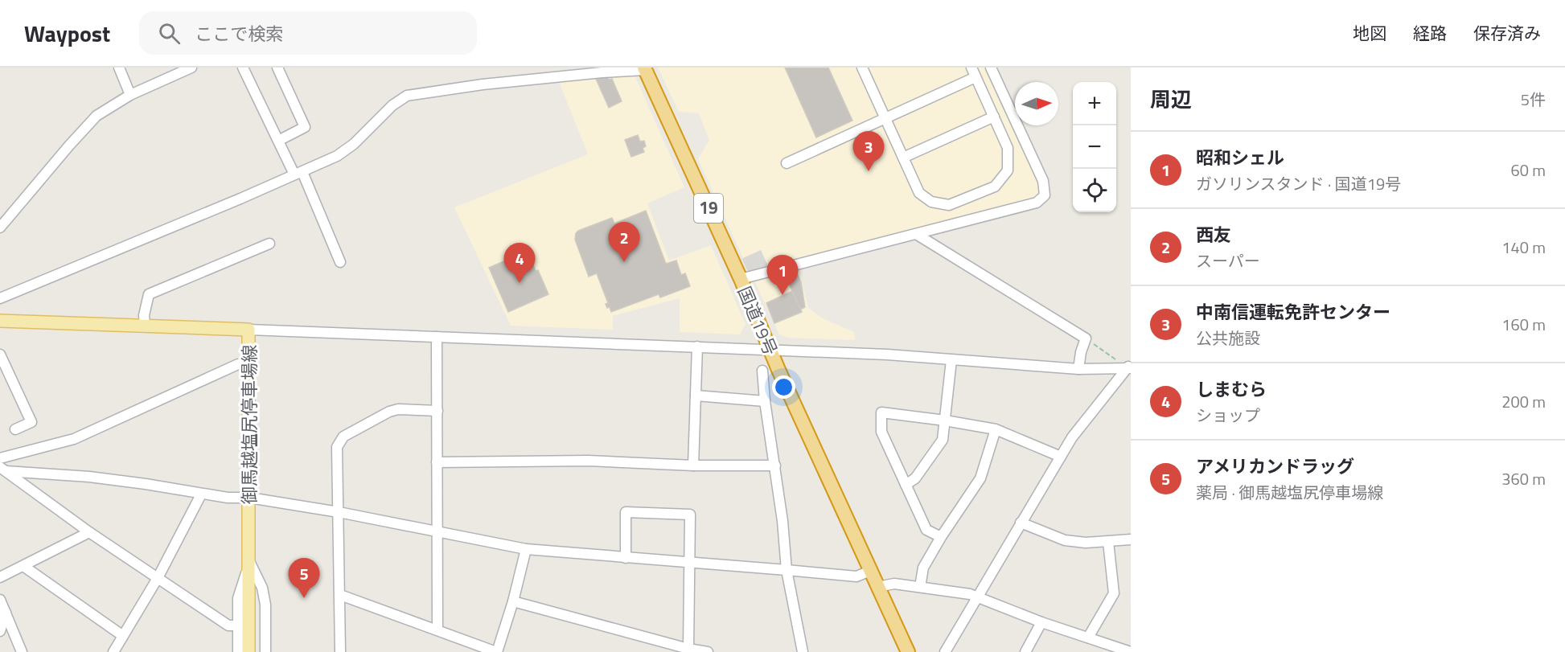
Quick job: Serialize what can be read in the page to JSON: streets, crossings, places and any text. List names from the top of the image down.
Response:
{
  "streets": {
    "highway": ["19", "国道19号"],
    "main road": ["御馬越塩尻停車場線"]
  },
  "north": "right",
  "page": {
    "header": "Waypost",
    "search": "ここで検索",
    "nav": ["地図", "経路", "保存済み"],
    "heading": ["周辺", "5件"],
    "map_buttons": ["+", "−"],
    "list": [
      {
        "mark": "1",
        "name": "昭和シェル",
        "note": "ガソリンスタンド · 国道19号",
        "value": "60 m"
      },
      {
        "mark": "2",
        "name": "西友",
        "note": "スーパー",
        "value": "140 m"
      },
      {
        "mark": "3",
        "name": "中南信運転免許センター",
        "note": "公共施設",
        "value": "160 m"
      },
      {
        "mark": "4",
        "name": "しまむら",
        "note": "ショップ",
        "value": "200 m"
      },
      {
        "mark": "5",
        "name": "アメリカンドラッグ",
        "note": "薬局 · 御馬越塩尻停車場線",
        "value": "360 m"
      }
    ],
    "pins": [
      "3",
      "2",
      "4",
      "1",
      "5"
    ]
  }
}
